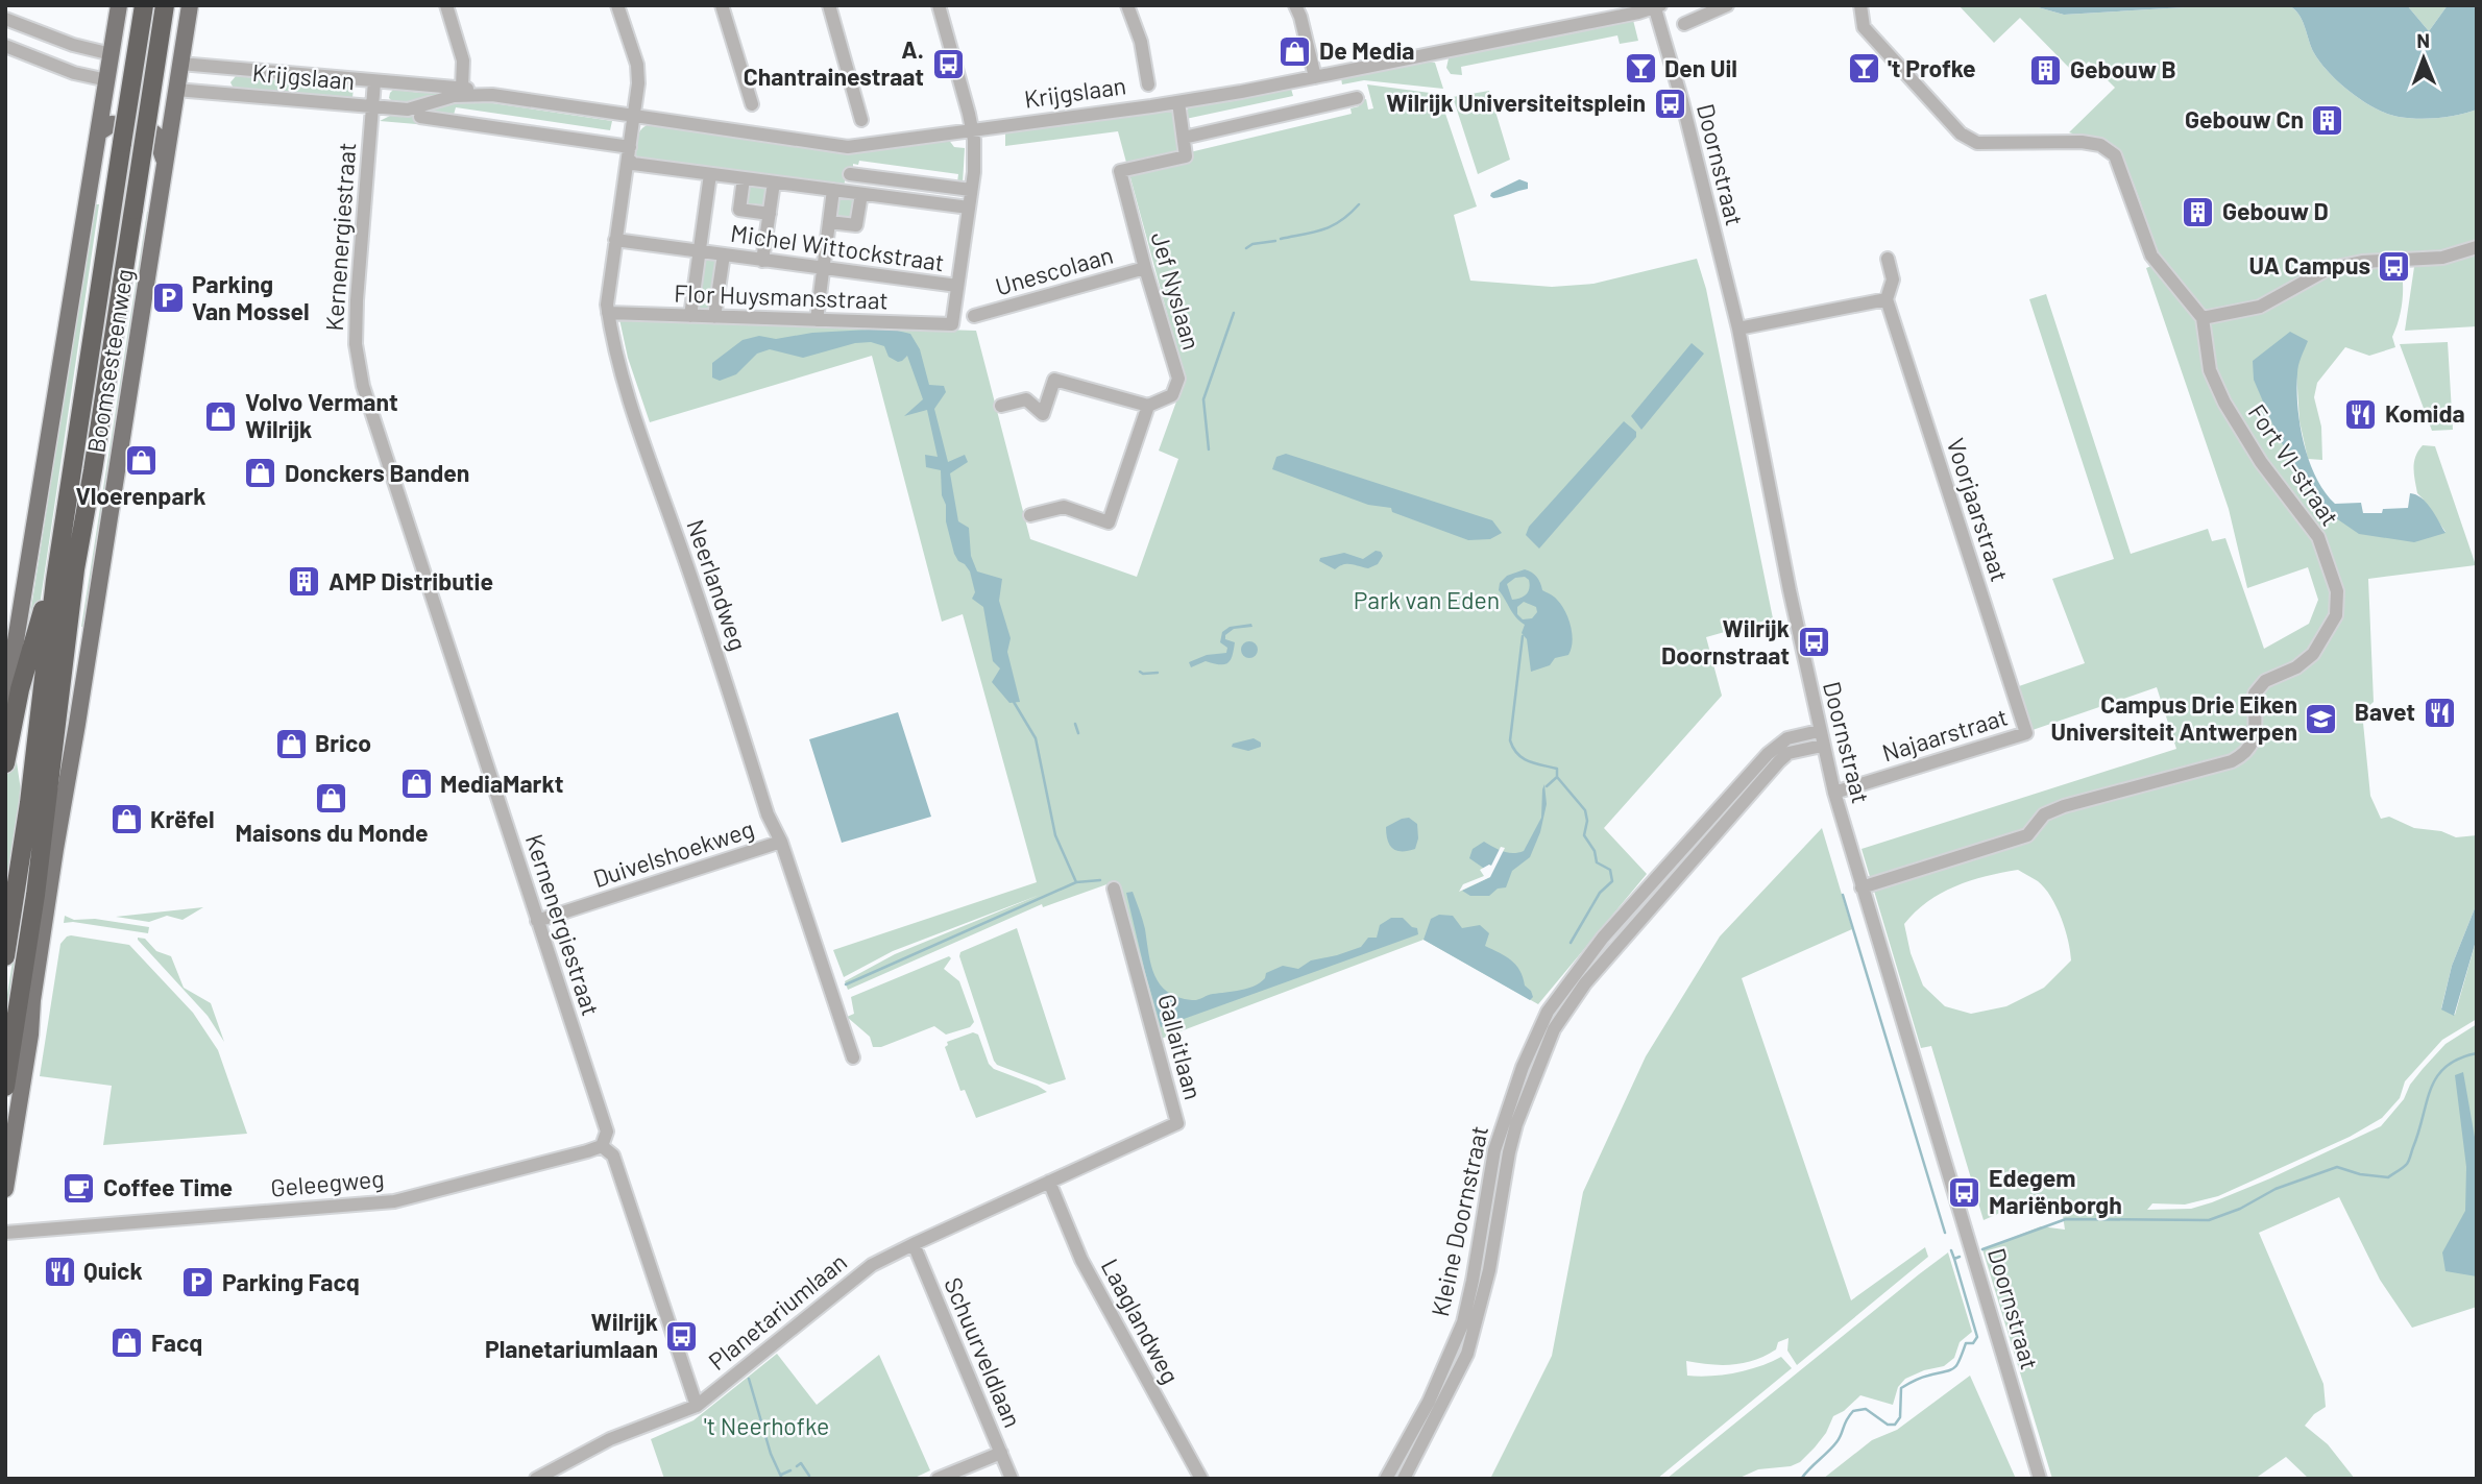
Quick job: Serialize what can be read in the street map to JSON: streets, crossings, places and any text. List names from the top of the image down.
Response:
{
  "streets": {
    "main road": ["Krijgslaan", "Boomsesteenweg"],
    "street": [
      "Doornstraat",
      "Kernenergiestraat",
      "Michel Wittockstraat",
      "Unescolaan",
      "Jef Nyslaan",
      "Flor Huysmansstraat",
      "Fort VI-straat",
      "Voorjaarstraat",
      "Neerlandweg",
      "Najaarstraat",
      "Duivelshoekweg",
      "Gallaitlaan",
      "Geleegweg",
      "Kleine Doornstraat",
      "Planetariumlaan",
      "Laaglandweg",
      "Schuurveldlaan"
    ]
  },
  "crossings": [
    ["Krijgslaan", "Doornstraat"],
    ["Krijgslaan", "Kernenergiestraat"],
    ["Krijgslaan", "Boomsesteenweg"],
    ["Krijgslaan", "Neerlandweg"],
    ["Doornstraat", "Fort VI-straat"],
    ["Doornstraat", "Najaarstraat"],
    ["Doornstraat", "Kleine Doornstraat"],
    ["Kernenergiestraat", "Duivelshoekweg"],
    ["Kernenergiestraat", "Geleegweg"],
    ["Kernenergiestraat", "Planetariumlaan"],
    ["Michel Wittockstraat", "Flor Huysmansstraat"],
    ["Michel Wittockstraat", "Neerlandweg"],
    ["Unescolaan", "Jef Nyslaan"],
    ["Flor Huysmansstraat", "Neerlandweg"],
    ["Voorjaarstraat", "Najaarstraat"],
    ["Neerlandweg", "Duivelshoekweg"],
    ["Gallaitlaan", "Planetariumlaan"],
    ["Gallaitlaan", "Laaglandweg"],
    ["Planetariumlaan", "Laaglandweg"],
    ["Planetariumlaan", "Schuurveldlaan"]
  ],
  "parks": ["Park van Eden", "'t Neerhofke"],
  "places": {
    "shop": [
      "De Media",
      "Volvo Vermant Wilrijk",
      "Vloerenpark",
      "Donckers Banden",
      "Brico",
      "MediaMarkt",
      "Maisons du Monde",
      "Krëfel",
      "Facq"
    ],
    "bus stop": [
      "A. Chantrainestraat",
      "Wilrijk Universiteitsplein",
      "UA Campus",
      "Wilrijk Doornstraat",
      "Edegem Mariënborgh",
      "Wilrijk Planetariumlaan"
    ],
    "bar": ["Den Uil", "'t Profke"],
    "building": [
      "Gebouw B",
      "Gebouw Cn",
      "Gebouw D",
      "AMP Distributie"
    ],
    "parking": ["Parking Van Mossel", "Parking Facq"],
    "restaurant": ["Komida", "Bavet", "Quick"],
    "school or university": ["Campus Drie Eiken Universiteit Antwerpen"],
    "cafe": ["Coffee Time"]
  },
  "north": "top"
}
